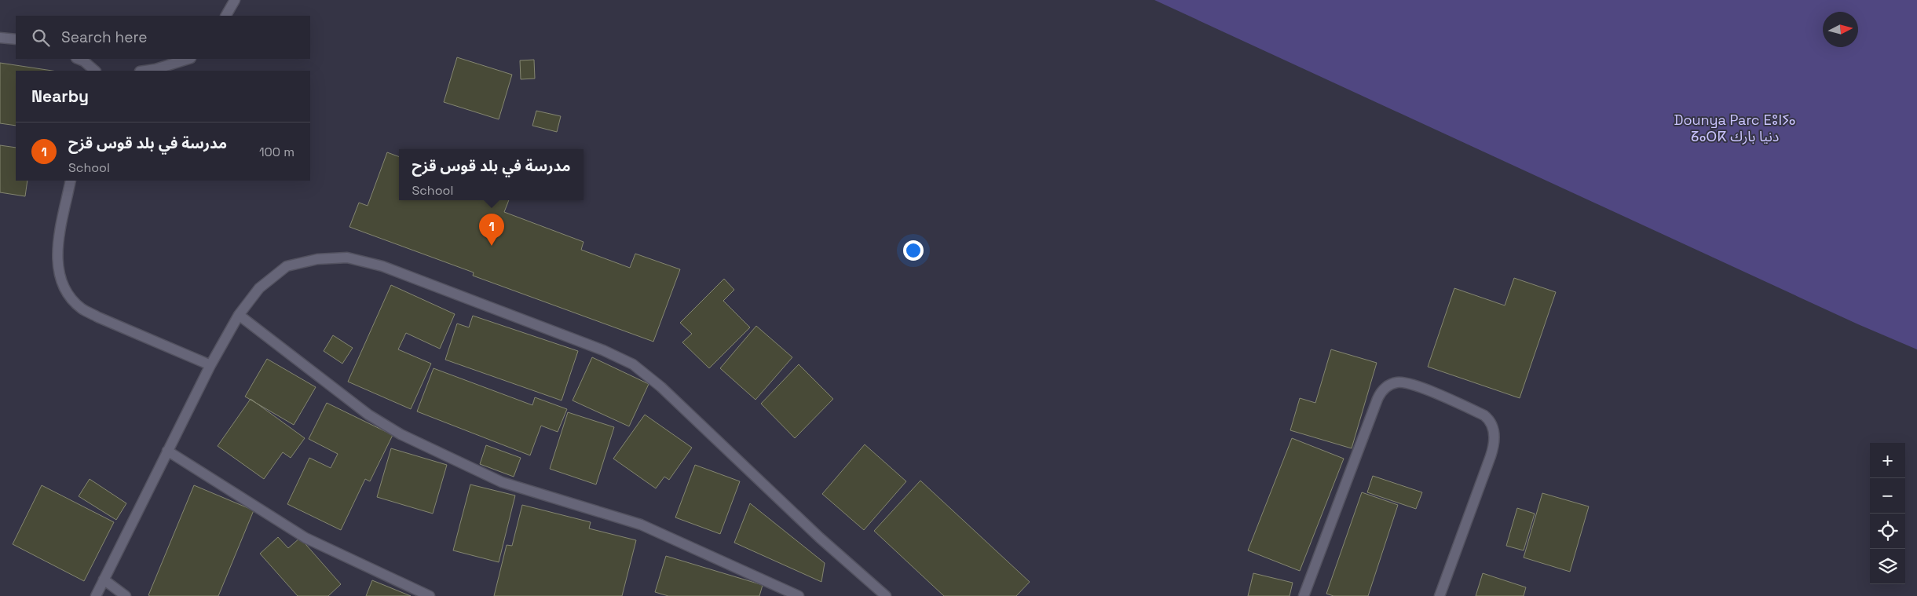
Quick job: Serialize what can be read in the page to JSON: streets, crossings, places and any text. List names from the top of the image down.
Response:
{
  "parks": ["Dounya Parc ⴹⵓⵏⵢⴰ ⵒⴰⵔⴽ دنيا بارك"],
  "north": "right",
  "page": {
    "search": "Search here",
    "heading": "Nearby",
    "list": [
      {
        "mark": "1",
        "name": "مدرسة في بلد قوس قزح",
        "note": "School",
        "value": "100 m"
      }
    ],
    "popup": ["مدرسة في بلد قوس قزح", "School"],
    "pins": "1",
    "map_buttons": ["+", "−"]
  }
}
